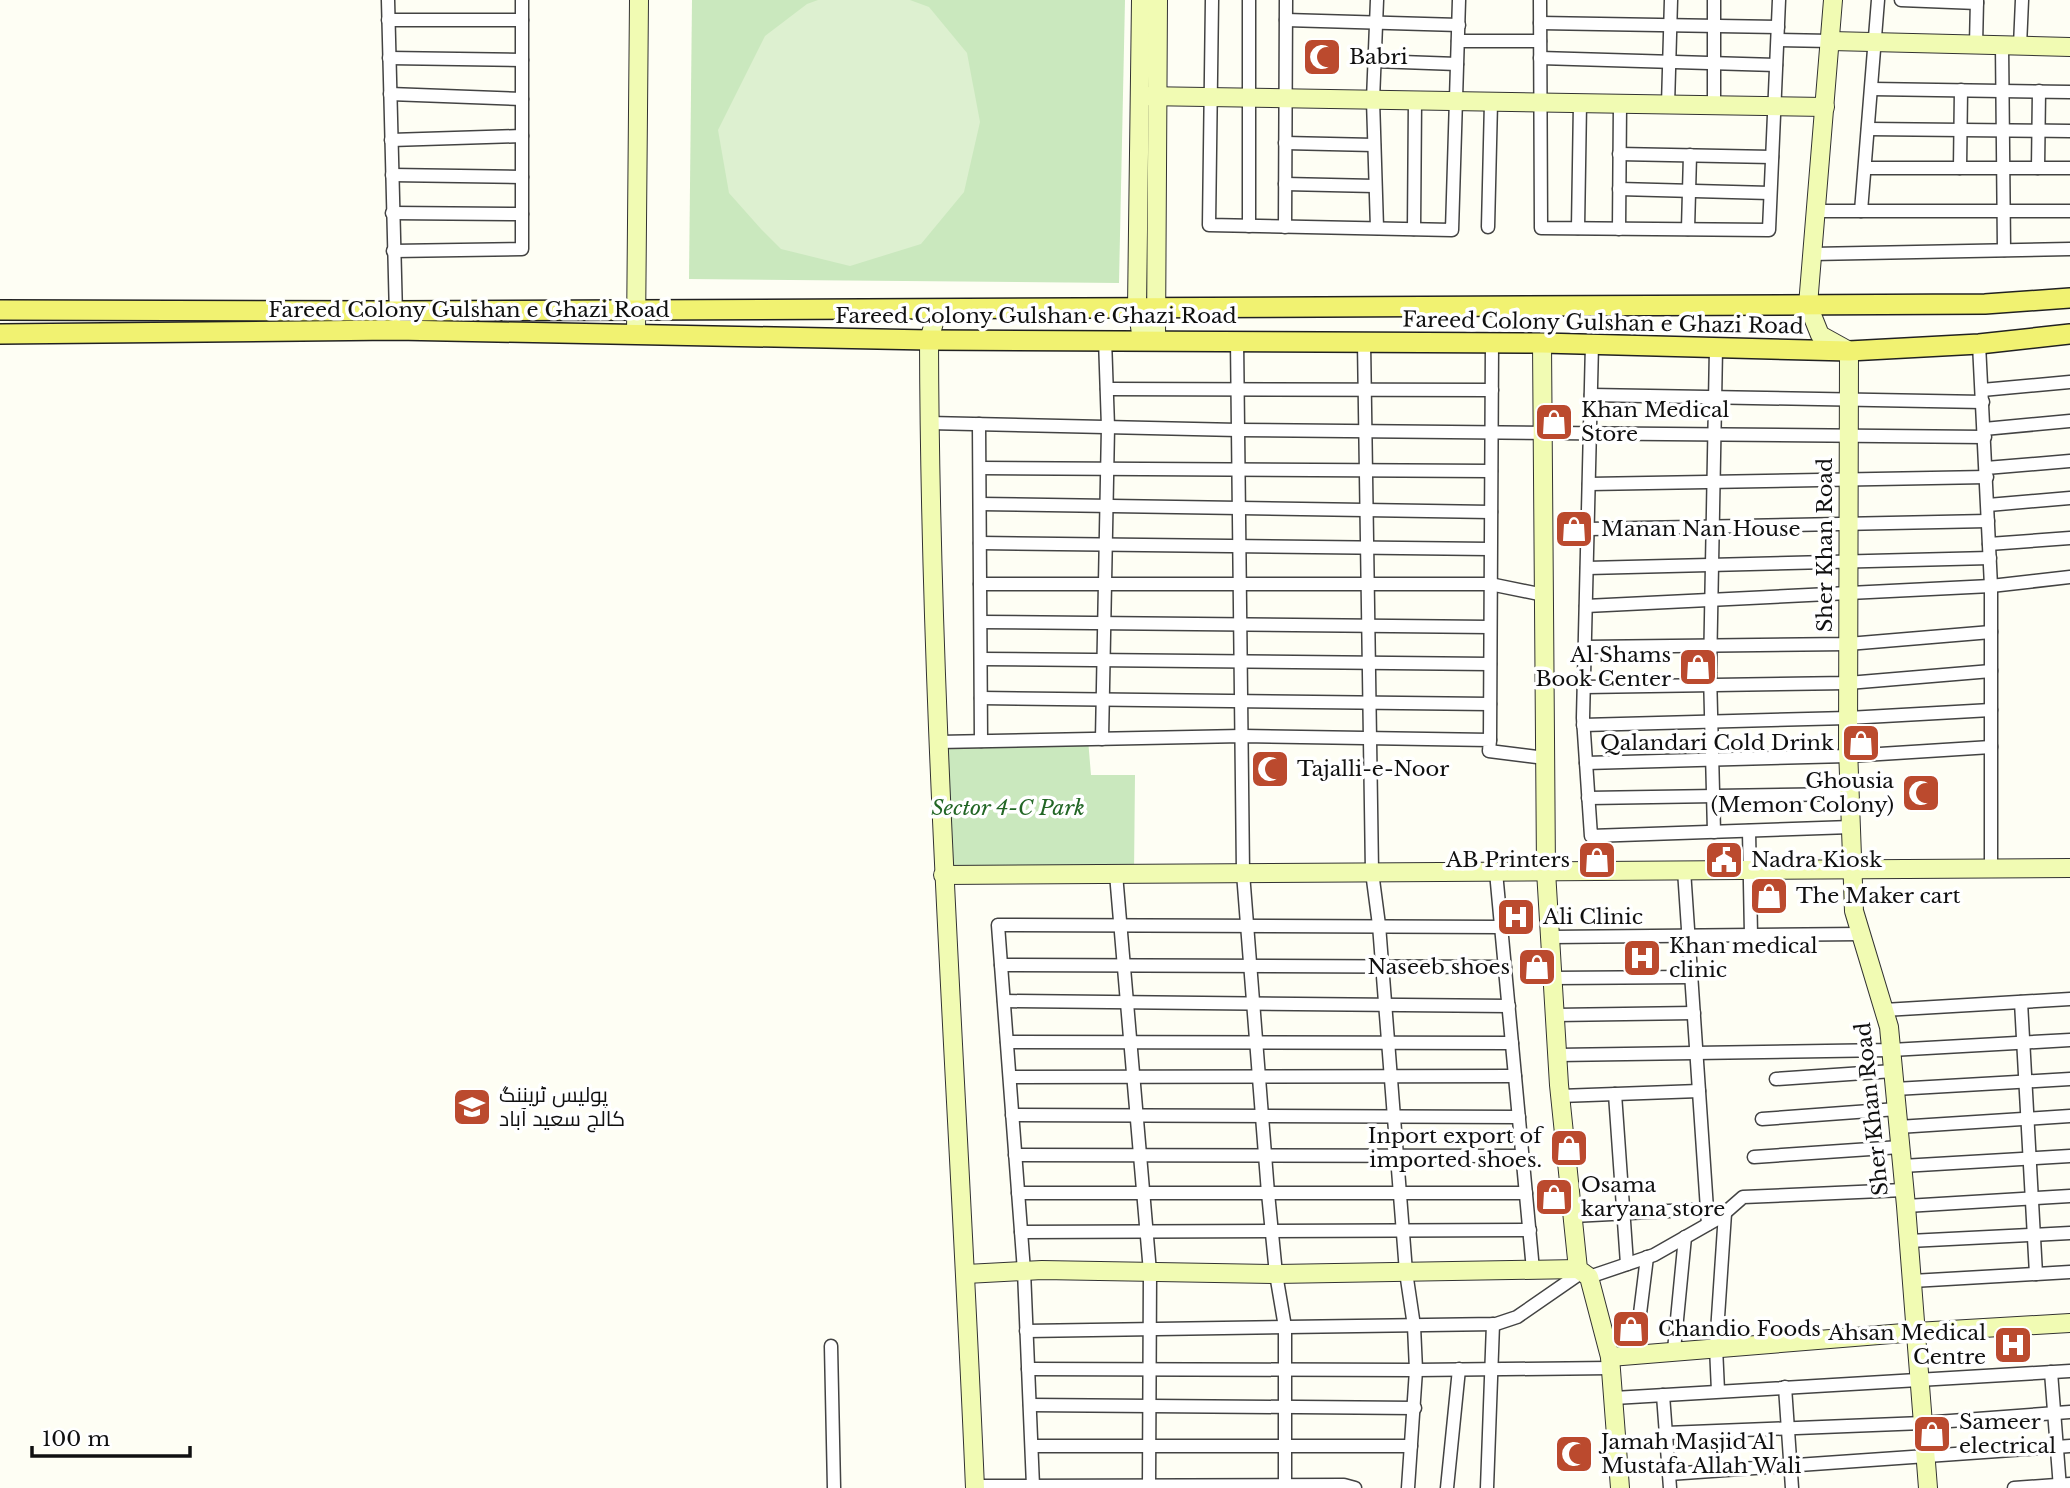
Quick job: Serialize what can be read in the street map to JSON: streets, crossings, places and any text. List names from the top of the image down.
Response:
{
  "streets": {
    "main road": ["Fareed Colony Gulshan e Ghazi Road"],
    "street": ["Sher Khan Road"]
  },
  "crossings": [
    ["Fareed Colony Gulshan e Ghazi Road", "Sher Khan Road"]
  ],
  "parks": ["Sector 4-C Park"],
  "places": {
    "mosque": [
      "Babri",
      "Tajalli-e-Noor",
      "Ghousia (Memon Colony)",
      "Jamah Masjid Al Mustafa Allah Wali"
    ],
    "shop": [
      "Khan Medical Store",
      "Manan Nan House",
      "Al Shams Book Center",
      "Qalandari Cold Drink",
      "AB Printers",
      "The Maker cart",
      "Naseeb shoes",
      "Inport export of imported shoes.",
      "Osama karyana store",
      "Chandio Foods",
      "Sameer electrical"
    ],
    "public building": ["Nadra Kiosk"],
    "hospital": ["Ali Clinic", "Khan medical clinic", "Ahsan Medical Centre"],
    "school or university": ["پولیس ٹریننگ کالج سعید آباد"]
  },
  "scale_bar": "100 m"
}
